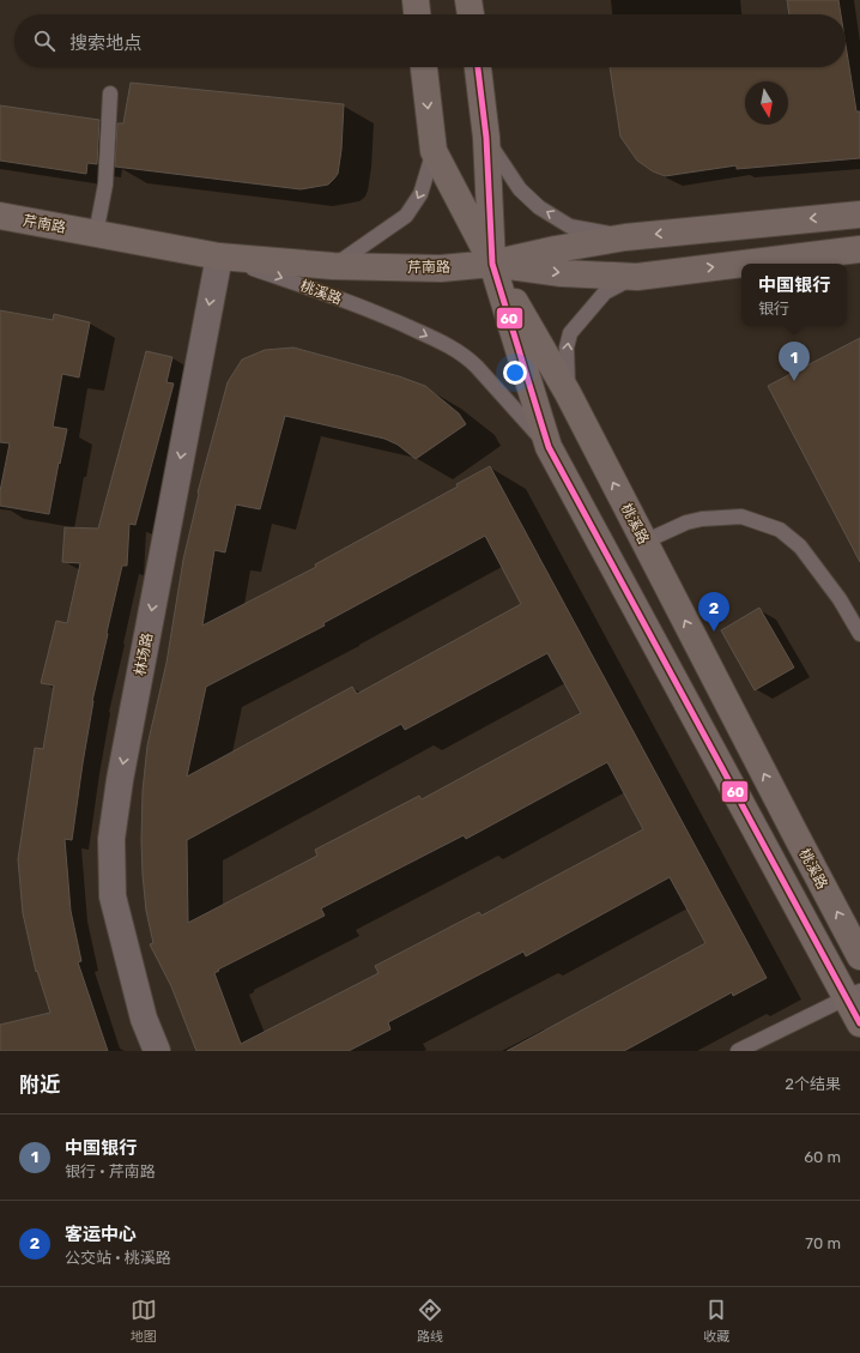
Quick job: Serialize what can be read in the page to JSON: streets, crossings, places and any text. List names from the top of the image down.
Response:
{
  "streets": {
    "street": ["芹南路", "桃溪路", "林场路"]
  },
  "crossings": [
    ["芹南路", "桃溪路"],
    ["芹南路", "林场路"],
    ["桃溪路", "林场路"]
  ],
  "one_way": ["林场路"],
  "lines": ["transit line 60"],
  "north": "bottom",
  "page": {
    "search": "搜索地点",
    "popup": ["中国银行", "银行"],
    "pins": ["1", "2"],
    "heading": ["附近", "2个结果"],
    "list": [
      {
        "mark": "1",
        "name": "中国银行",
        "note": "银行 · 芹南路",
        "value": "60 m"
      },
      {
        "mark": "2",
        "name": "客运中心",
        "note": "公交站 · 桃溪路",
        "value": "70 m"
      }
    ],
    "nav": ["地图", "路线", "收藏"]
  }
}
